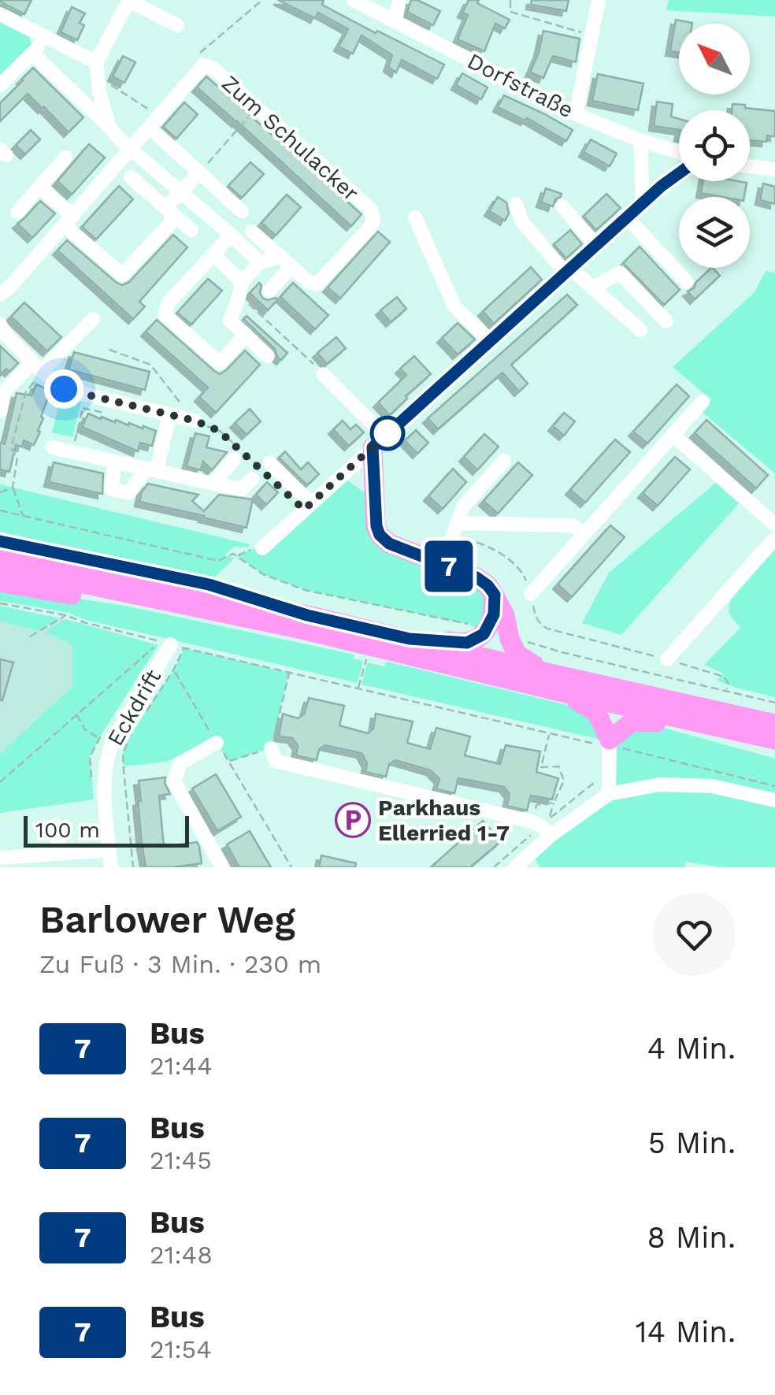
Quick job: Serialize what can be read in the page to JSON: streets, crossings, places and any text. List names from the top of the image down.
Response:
{
  "streets": {
    "street": ["Dorfstraße", "Zum Schulacker", "Eckdrift"]
  },
  "places": {
    "parking": ["Parkhaus Ellerried 1-7"]
  },
  "lines": ["bus line 7"],
  "scale_bar": "100 m",
  "north": "top left",
  "page": {
    "on_map": "7",
    "scale": "100 m",
    "heading": ["Barlower Weg", "Zu Fuß · 3 Min. · 230 m"],
    "list": [
      {
        "mark": "7",
        "name": "Bus",
        "note": "21:44",
        "value": "4 Min."
      },
      {
        "mark": "7",
        "name": "Bus",
        "note": "21:45",
        "value": "5 Min."
      },
      {
        "mark": "7",
        "name": "Bus",
        "note": "21:48",
        "value": "8 Min."
      },
      {
        "mark": "7",
        "name": "Bus",
        "note": "21:54",
        "value": "14 Min."
      }
    ]
  }
}
